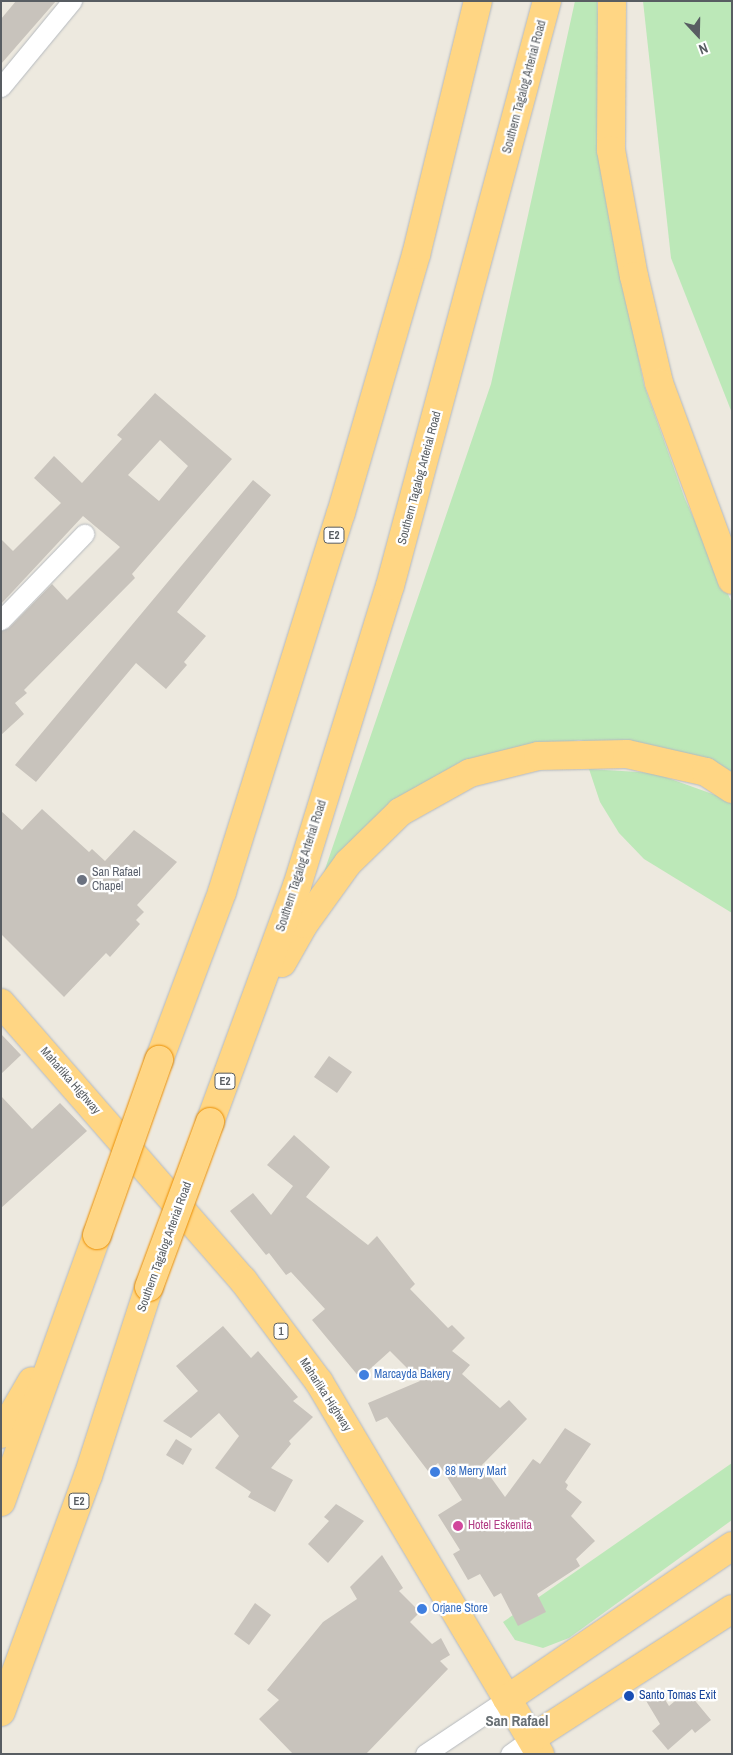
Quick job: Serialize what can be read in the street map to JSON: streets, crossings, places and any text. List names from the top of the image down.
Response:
{
  "streets": {
    "highway": [
      "Southern Tagalog Arterial Road",
      "E2",
      "Maharlika Highway",
      "1"
    ]
  },
  "districts": ["San Rafael"],
  "places": [
    "San Rafael Chapel",
    "Marcayda Bakery",
    "88 Merry Mart",
    "Hotel Eskenita",
    "Orjane Store",
    "Santo Tomas Exit"
  ],
  "north": "bottom"
}
